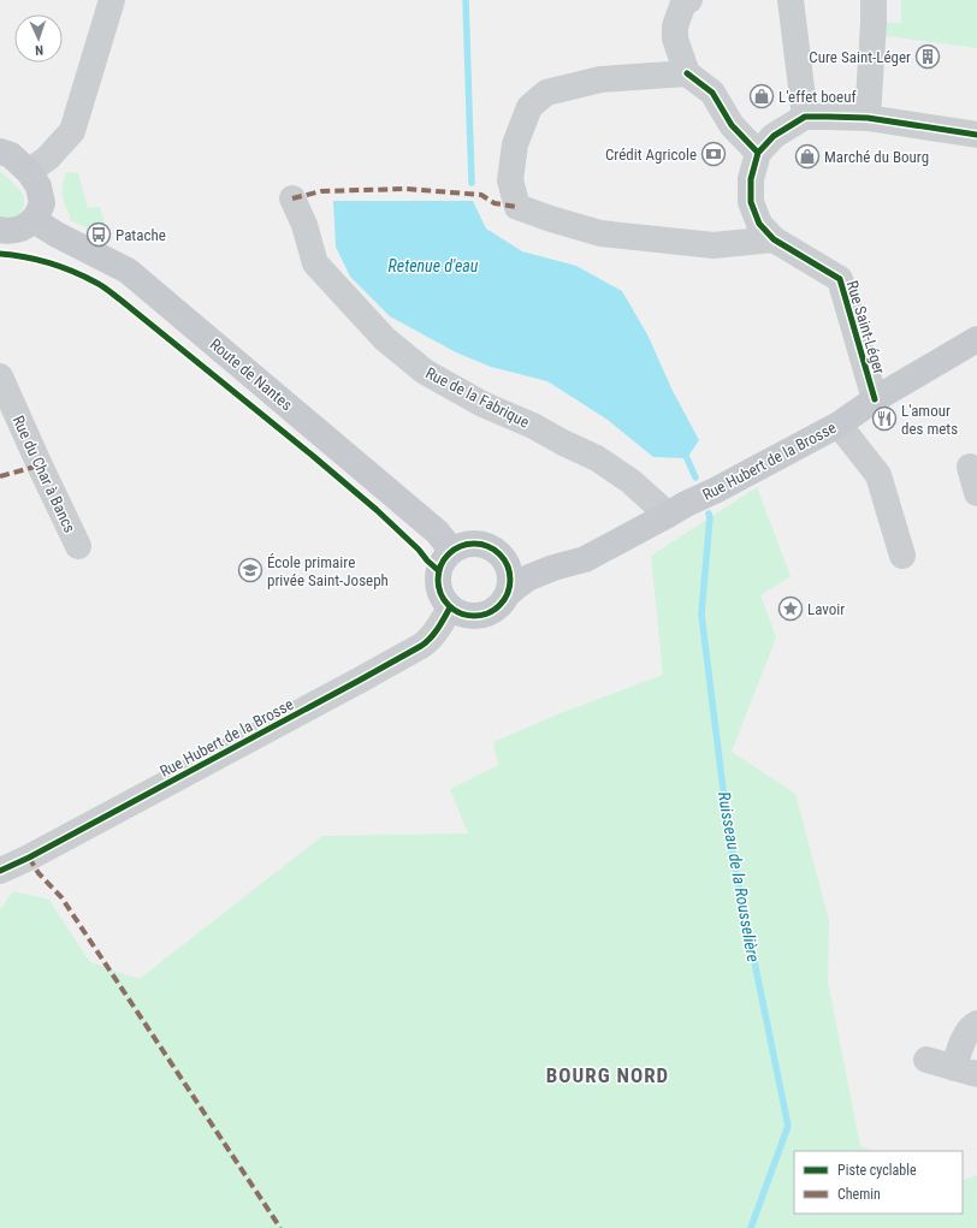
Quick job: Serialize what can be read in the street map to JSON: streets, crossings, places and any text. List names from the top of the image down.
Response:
{
  "streets": {
    "main road": ["Route de Nantes", "Rue Hubert de la Brosse"],
    "street": ["Rue Saint-Léger", "Rue de la Fabrique", "Rue du Char à Bancs"]
  },
  "crossings": [
    ["Rue Saint-Léger", "Rue Hubert de la Brosse"],
    ["Route de Nantes", "Rue Hubert de la Brosse"],
    ["Rue de la Fabrique", "Rue Hubert de la Brosse"]
  ],
  "districts": ["BOURG NORD"],
  "water": ["Retenue d'eau", "Ruisseau de la Rousselière"],
  "places": {
    "building": ["Cure Saint-Léger"],
    "shop": ["L'effet boeuf", "Marché du Bourg"],
    "bank": ["Crédit Agricole"],
    "bus stop": ["Patache"],
    "restaurant": ["L'amour des mets"],
    "school or university": ["École primaire privée Saint-Joseph"],
    "place": ["Lavoir"]
  },
  "legend": ["Piste cyclable", "Chemin"],
  "north": "bottom"
}
